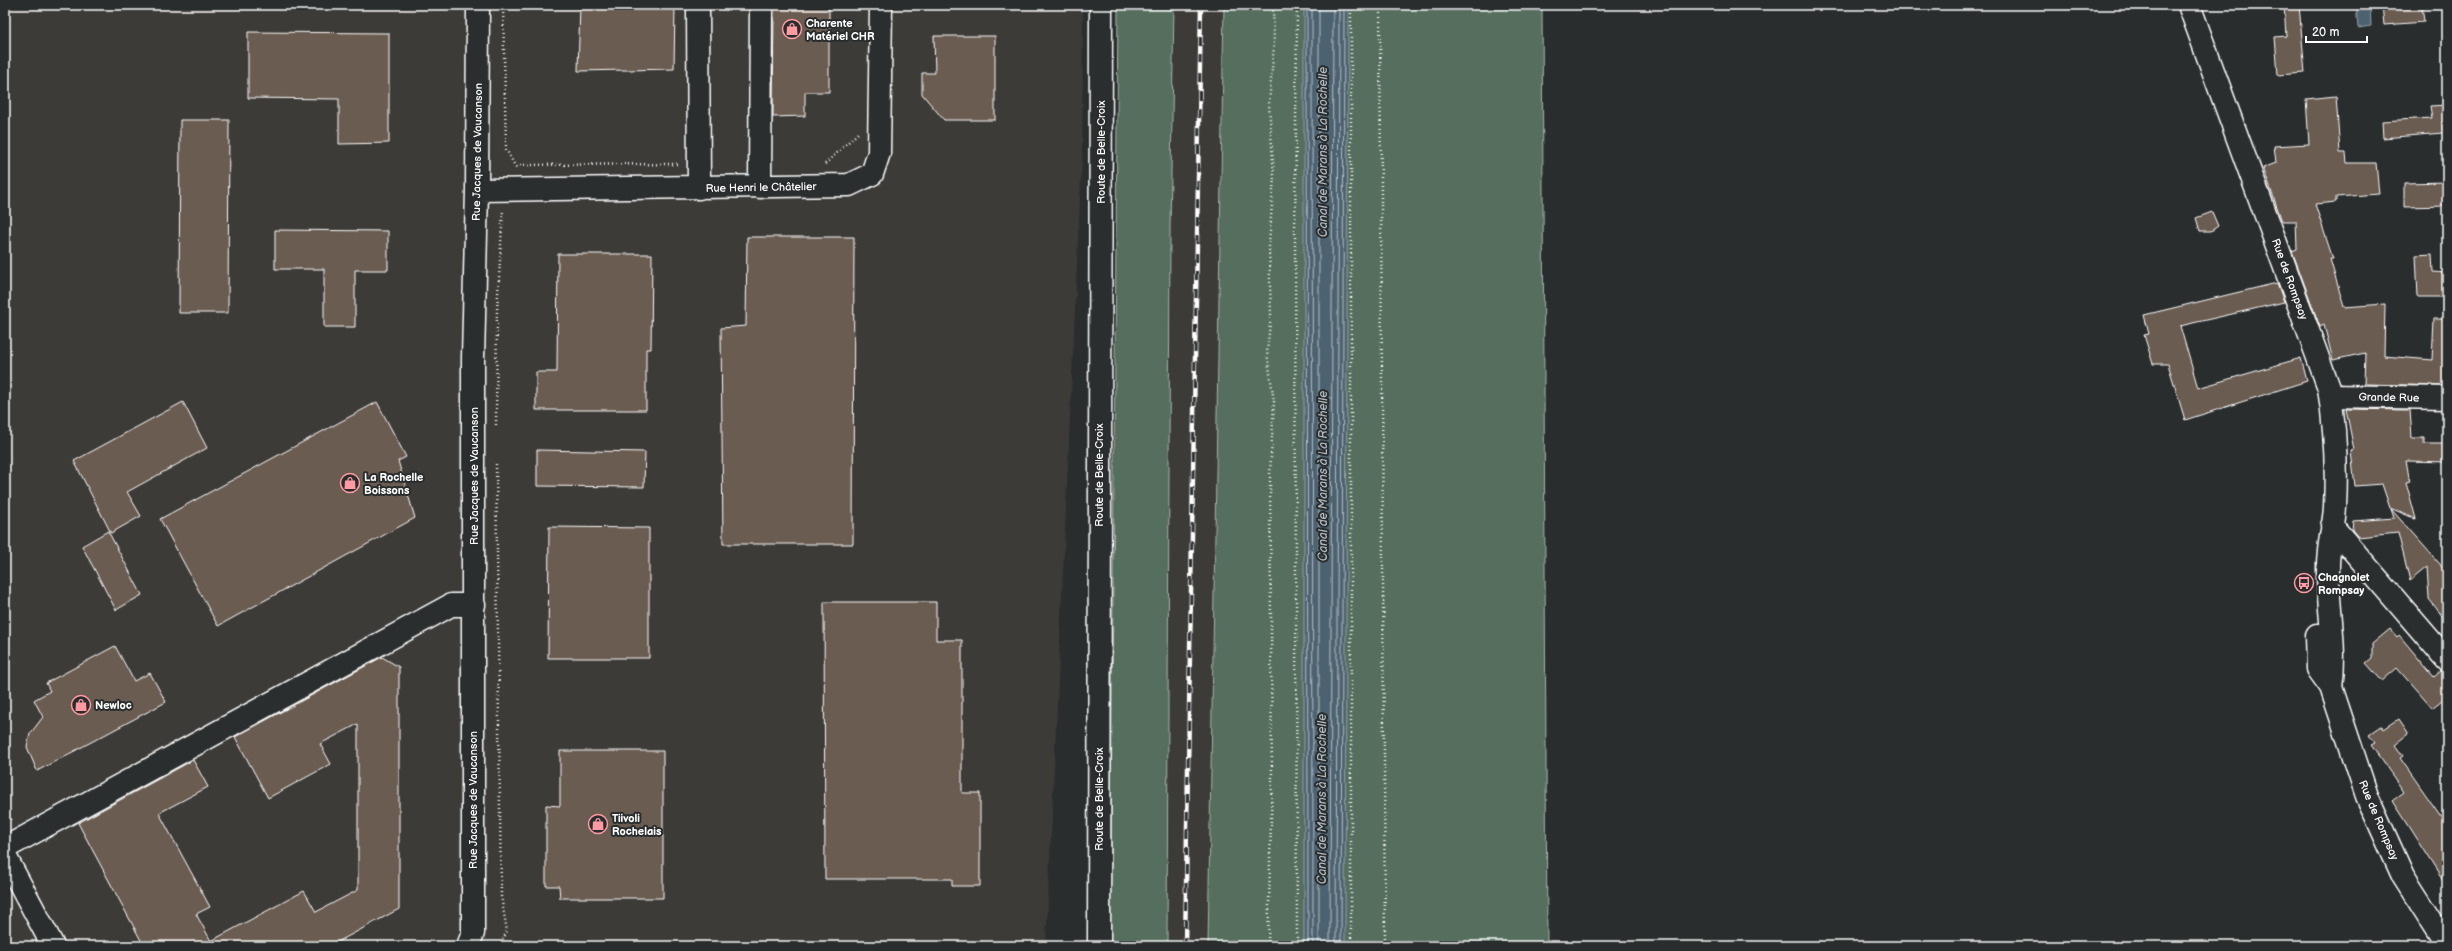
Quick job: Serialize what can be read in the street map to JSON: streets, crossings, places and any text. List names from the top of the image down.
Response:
{
  "streets": {
    "street": [
      "Rue Jacques de Vaucanson",
      "Route de Belle-Croix",
      "Rue Henri le Châtelier",
      "Rue de Rompsay",
      "Grande Rue"
    ]
  },
  "crossings": [
    ["Rue Jacques de Vaucanson", "Rue Henri le Châtelier"],
    ["Rue de Rompsay", "Grande Rue"]
  ],
  "water": ["Canal de Marans à La Rochelle"],
  "places": {
    "shop": [
      "Charente Matériel CHR",
      "La Rochelle Boissons",
      "Newloc",
      "Tiivoli Rochelais"
    ],
    "bus stop": ["Chagnolet Rompsay"]
  },
  "scale_bar": "20 m"
}
